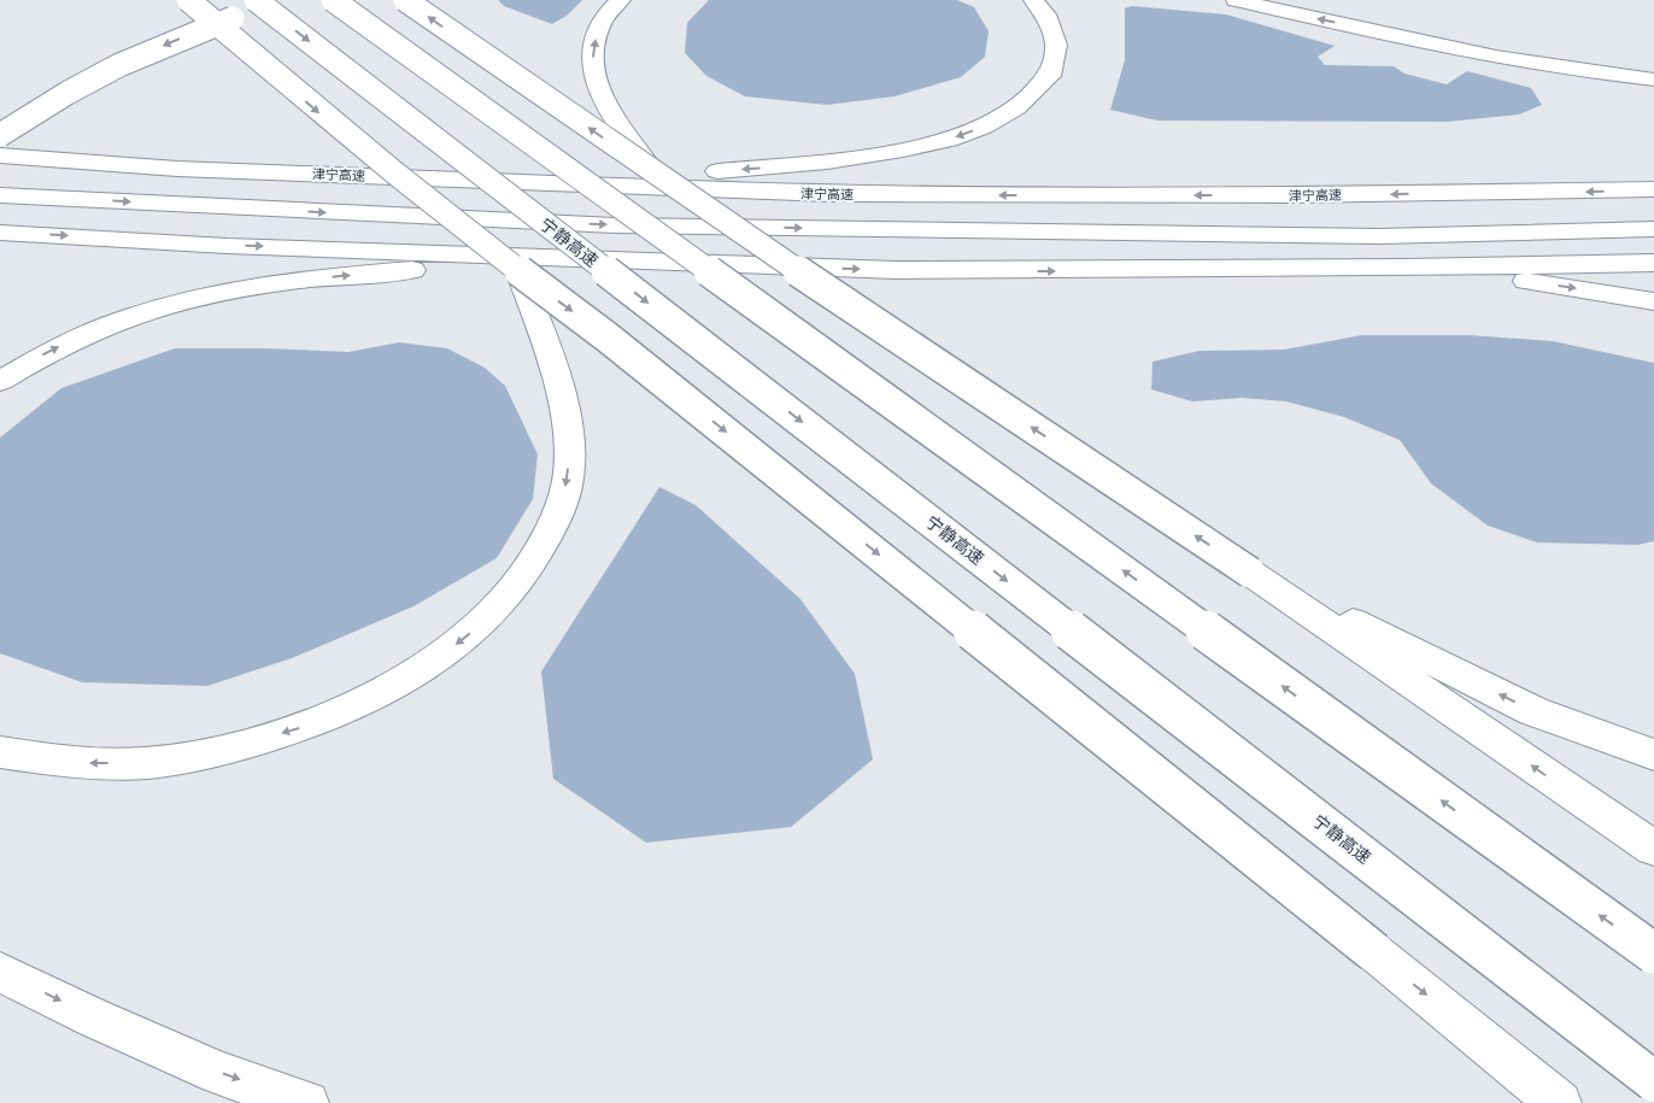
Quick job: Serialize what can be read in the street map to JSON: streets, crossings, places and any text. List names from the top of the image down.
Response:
{
  "streets": {
    "highway": ["津宁高速", "宁静高速"]
  }
}
